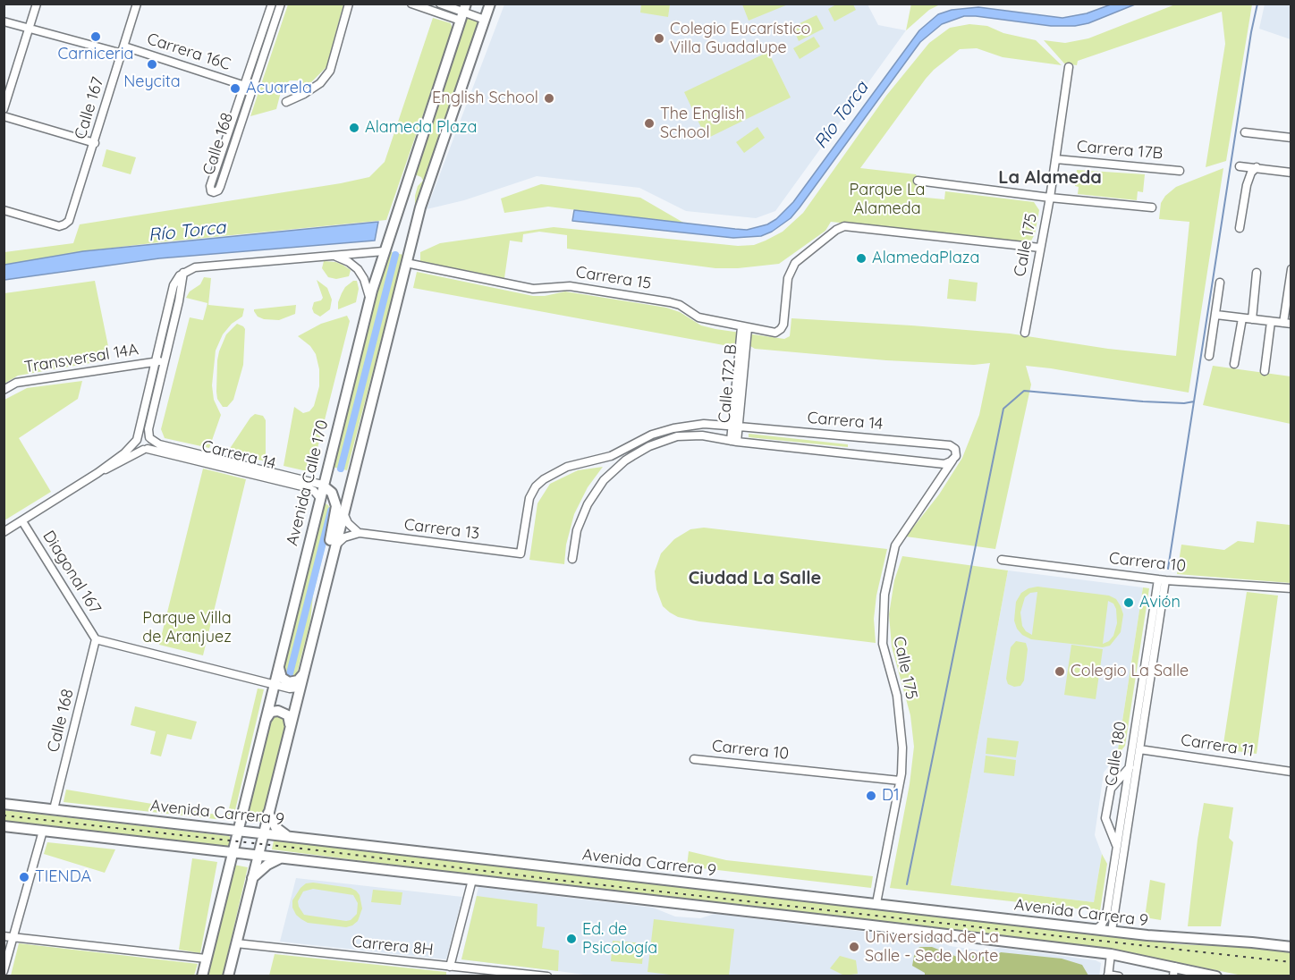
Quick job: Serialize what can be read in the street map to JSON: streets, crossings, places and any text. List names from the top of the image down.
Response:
{
  "streets": {
    "main road": ["Avenida Calle 170", "Avenida Carrera 9"],
    "street": [
      "Carrera 16C",
      "Calle 167",
      "Calle 168",
      "Carrera 17B",
      "Calle 175",
      "Carrera 15",
      "Transversal 14A",
      "Calle 172 B",
      "Carrera 14",
      "Carrera 13",
      "Carrera 10",
      "Diagonal 167",
      "Carrera 11",
      "Calle 180",
      "Carrera 8H"
    ]
  },
  "crossings": [
    ["Carrera 16C", "Calle 167"],
    ["Carrera 16C", "Calle 168"],
    ["Calle 168", "Diagonal 167"],
    ["Calle 168", "Avenida Carrera 9"],
    ["Carrera 17B", "Calle 175"],
    ["Calle 175", "Carrera 15"],
    ["Calle 175", "Carrera 14"],
    ["Calle 175", "Carrera 10"],
    ["Calle 175", "Avenida Carrera 9"],
    ["Carrera 15", "Calle 172 B"],
    ["Calle 172 B", "Carrera 14"],
    ["Carrera 14", "Avenida Calle 170"],
    ["Carrera 14", "Carrera 13"],
    ["Avenida Calle 170", "Avenida Carrera 9"],
    ["Carrera 10", "Calle 180"],
    ["Carrera 11", "Calle 180"],
    ["Calle 180", "Avenida Carrera 9"]
  ],
  "districts": ["La Alameda", "Ciudad La Salle"],
  "water": ["Río Torca"],
  "parks": ["Parque La Alameda", "Parque Villa de Aranjuez"],
  "places": [
    "Carniceria",
    "Colegio Eucarístico Villa Guadalupe",
    "Neycita",
    "Acuarela",
    "English School",
    "The English School",
    "Alameda Plaza",
    "AlamedaPlaza",
    "Avión",
    "Colegio La Salle",
    "D1",
    "TIENDA",
    "Ed. de Psicología",
    "Universidad de La Salle - Sede Norte"
  ]
}
